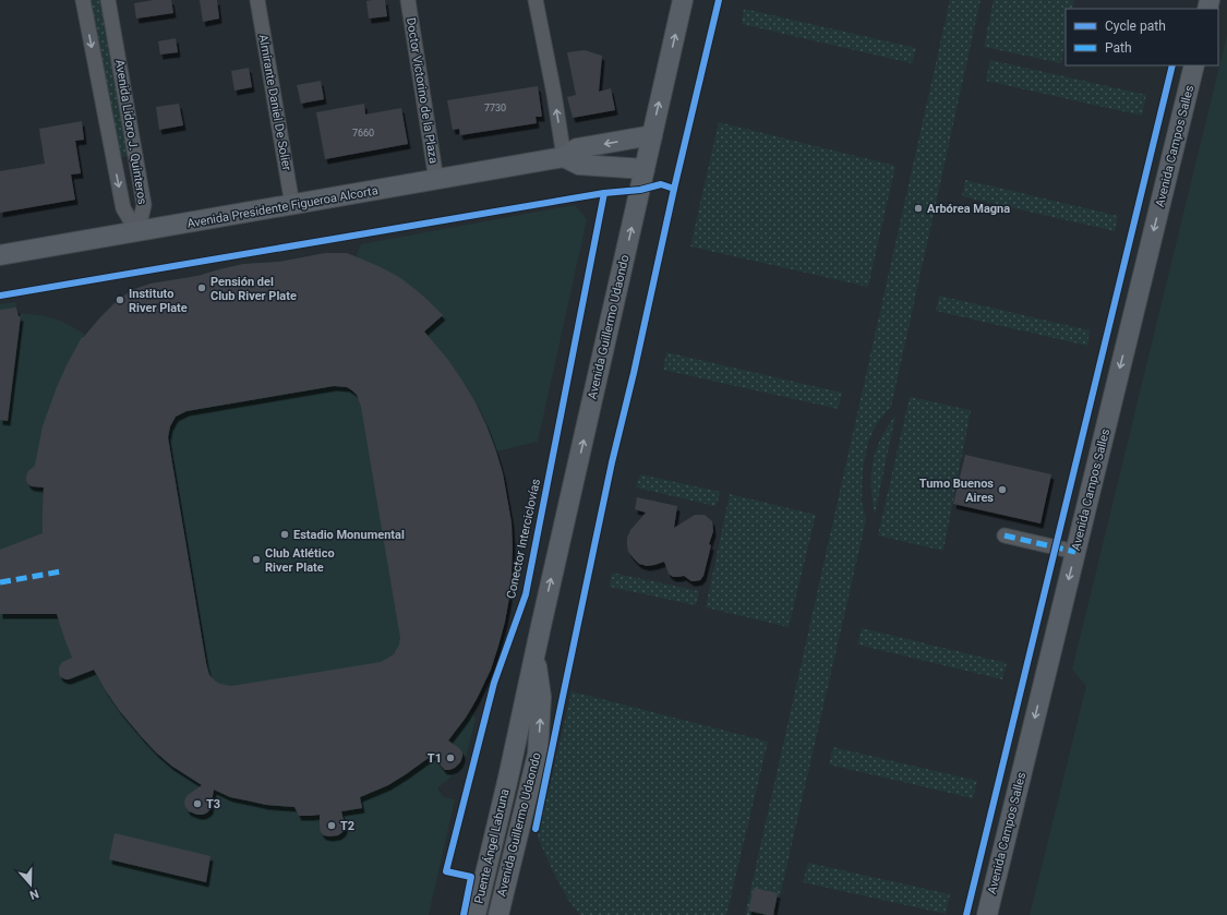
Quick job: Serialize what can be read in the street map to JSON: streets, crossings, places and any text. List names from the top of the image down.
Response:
{
  "streets": {
    "main road": [
      "Avenida Campos Salles",
      "Avenida Presidente Figueroa Alcorta",
      "Avenida Guillermo Udaondo",
      "Puente Ángel Labruna"
    ],
    "street": ["Doctor Victorino de la Plaza", "Almirante Daniel De Solier", "Avenida Lidoro J. Quinteros"],
    "cycle path": ["Conector Interciclovías"]
  },
  "crossings": [
    ["Doctor Victorino de la Plaza", "Avenida Presidente Figueroa Alcorta"],
    ["Almirante Daniel De Solier", "Avenida Presidente Figueroa Alcorta"],
    ["Avenida Lidoro J. Quinteros", "Avenida Presidente Figueroa Alcorta"],
    ["Avenida Presidente Figueroa Alcorta", "Avenida Guillermo Udaondo"],
    ["Avenida Guillermo Udaondo", "Puente Ángel Labruna"]
  ],
  "one_way": ["Avenida Campos Salles", "Avenida Guillermo Udaondo"],
  "places": [
    "Arbórea Magna",
    "Pensión del Club River Plate",
    "Instituto River Plate",
    "Tumo Buenos Aires",
    "Estadio Monumental",
    "Club Atlético River Plate",
    "T1",
    "T3",
    "T2"
  ],
  "house_numbers": ["7730", "7660"],
  "legend": ["Cycle path", "Path"],
  "north": "bottom"
}
